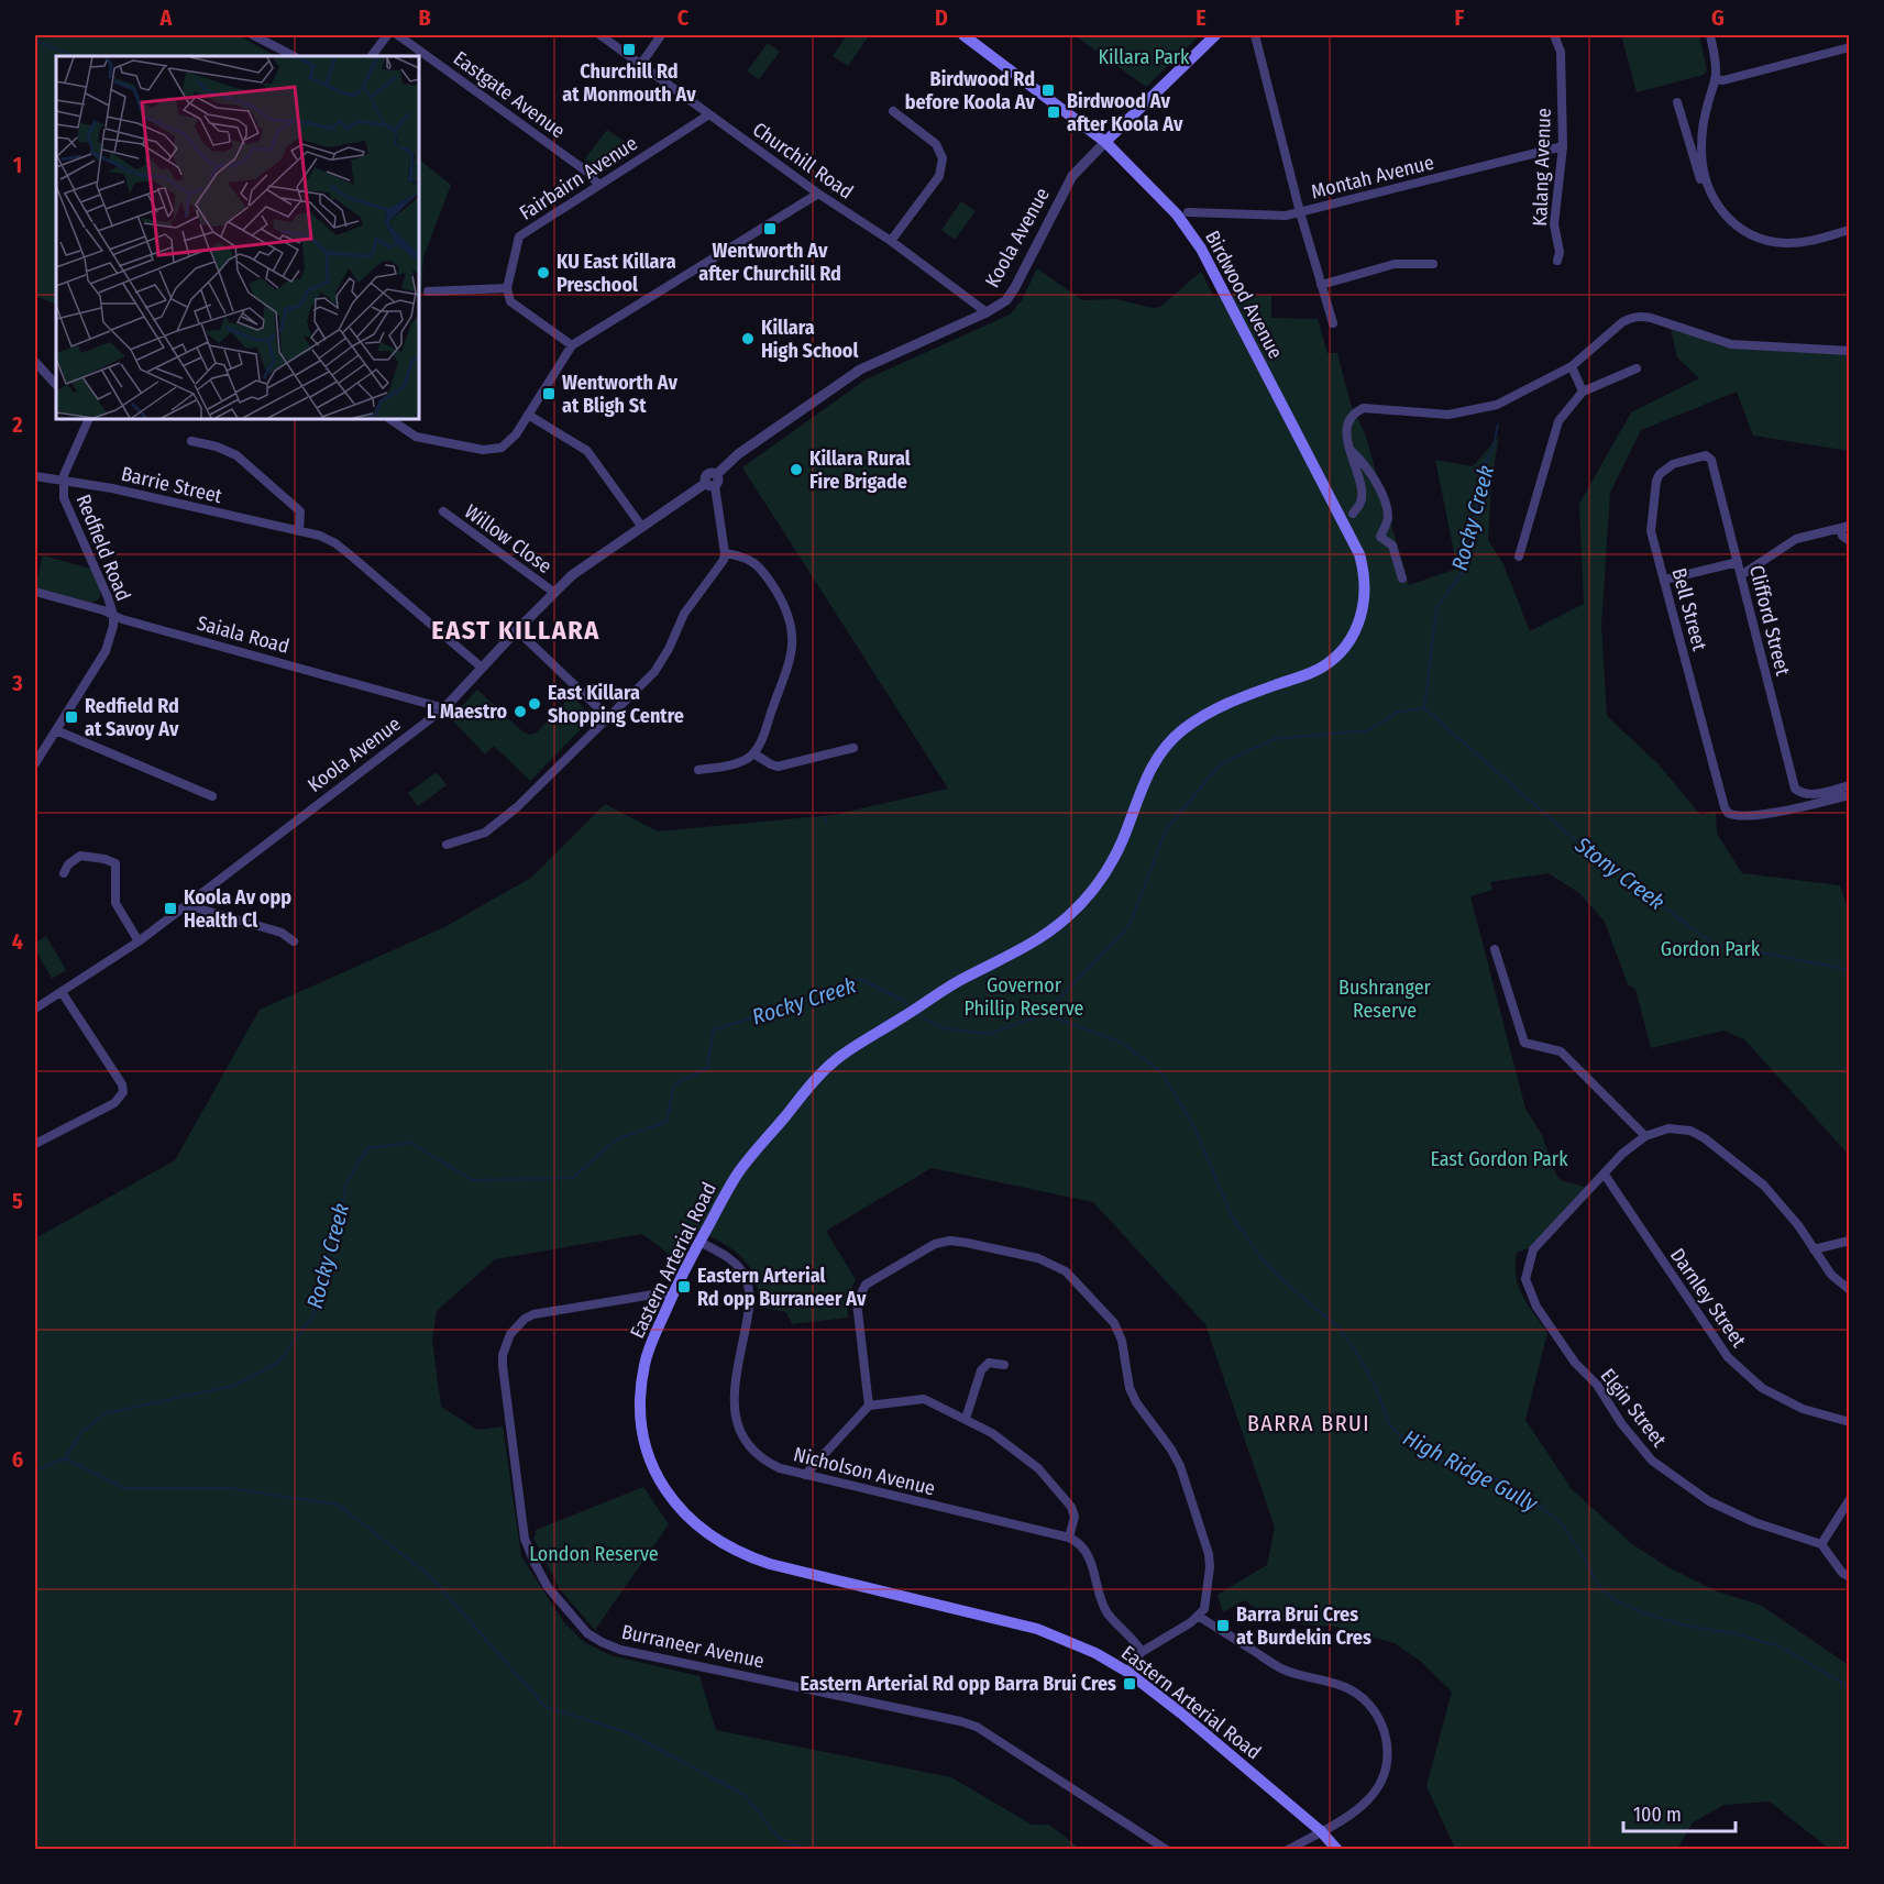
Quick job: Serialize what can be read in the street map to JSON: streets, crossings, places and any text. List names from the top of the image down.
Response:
{
  "streets": {
    "main road": ["Koola Avenue", "Birdwood Avenue", "Eastern Arterial Road"],
    "street": [
      "Eastgate Avenue",
      "Churchill Road",
      "Kalang Avenue",
      "Montah Avenue",
      "Fairbairn Avenue",
      "Barrie Street",
      "Willow Close",
      "Redfield Road",
      "Bell Street",
      "Clifford Street",
      "Saiala Road",
      "Darnley Street",
      "Elgin Street",
      "Nicholson Avenue",
      "Burraneer Avenue"
    ]
  },
  "crossings": [
    ["Eastgate Avenue", "Fairbairn Avenue"],
    ["Churchill Road", "Fairbairn Avenue"],
    ["Churchill Road", "Koola Avenue"],
    ["Kalang Avenue", "Montah Avenue"],
    ["Koola Avenue", "Birdwood Avenue"],
    ["Koola Avenue", "Barrie Street"],
    ["Koola Avenue", "Willow Close"],
    ["Koola Avenue", "Saiala Road"],
    ["Birdwood Avenue", "Eastern Arterial Road"],
    ["Barrie Street", "Redfield Road"],
    ["Redfield Road", "Saiala Road"],
    ["Bell Street", "Clifford Street"],
    ["Eastern Arterial Road", "Nicholson Avenue"],
    ["Eastern Arterial Road", "Burraneer Avenue"],
    ["Darnley Street", "Elgin Street"]
  ],
  "districts": ["EAST KILLARA", "BARRA BRUI"],
  "water": ["Rocky Creek", "Stony Creek", "High Ridge Gully"],
  "parks": [
    "Killara Park",
    "Gordon Park",
    "Governor Phillip Reserve",
    "Bushranger Reserve",
    "East Gordon Park",
    "London Reserve"
  ],
  "places": {
    "transit": [
      "Churchill Rd at Monmouth Av",
      "Birdwood Rd before Koola Av",
      "Birdwood Av after Koola Av",
      "Wentworth Av after Churchill Rd",
      "Wentworth Av at Bligh St",
      "Redfield Rd at Savoy Av",
      "Koola Av opp Health Cl",
      "Eastern Arterial Rd opp Burraneer Av",
      "Barra Brui Cres at Burdekin Cres",
      "Eastern Arterial Rd opp Barra Brui Cres"
    ],
    "other": [
      "KU East Killara Preschool",
      "Killara High School",
      "Killara Rural Fire Brigade",
      "East Killara Shopping Centre",
      "L Maestro"
    ]
  },
  "scale_bar": "100 m",
  "grid": {
    "columns": [
      "A",
      "B",
      "C",
      "D",
      "E",
      "F",
      "G"
    ],
    "rows": [
      "1",
      "2",
      "3",
      "4",
      "5",
      "6",
      "7"
    ]
  }
}
